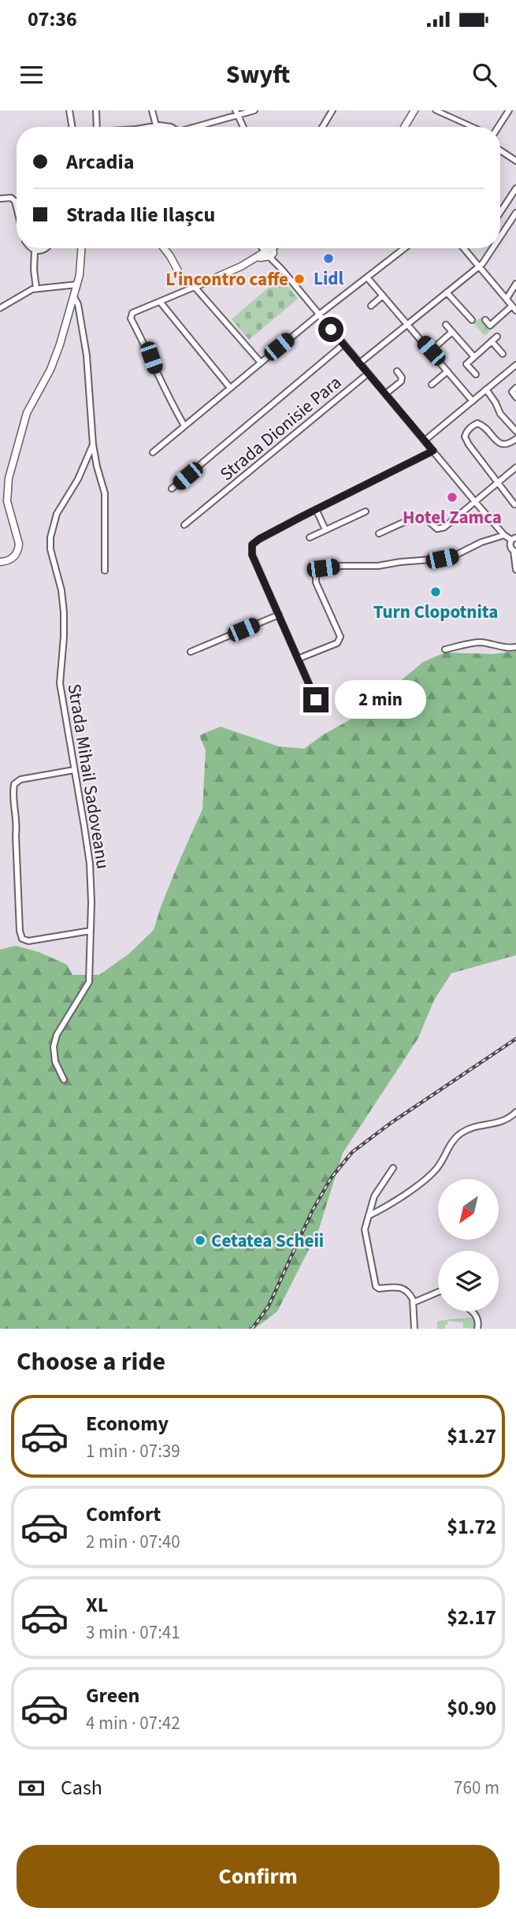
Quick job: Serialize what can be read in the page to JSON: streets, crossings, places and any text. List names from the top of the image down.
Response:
{
  "streets": {
    "street": ["Strada Dionisie Para", "Strada Mihail Sadoveanu"]
  },
  "places": [
    "Lidl",
    "L'incontro caffe",
    "Hotel Zamca",
    "Turn Clopotnita",
    "Cetatea Scheii"
  ],
  "north": "bottom left",
  "page": {
    "status": "07:36",
    "header": "Swyft",
    "banner": ["Arcadia", "Strada Ilie Ilașcu"],
    "bubble": "2 min",
    "heading": "Choose a ride",
    "list": [
      {
        "name": "Economy",
        "note": "1 min · 07:39",
        "value": "$1.27"
      },
      {
        "name": "Comfort",
        "note": "2 min · 07:40",
        "value": "$1.72"
      },
      {
        "name": "XL",
        "note": "3 min · 07:41",
        "value": "$2.17"
      },
      {
        "name": "Green",
        "note": "4 min · 07:42",
        "value": "$0.90"
      }
    ],
    "pay": ["Cash", "760 m"],
    "buttons": "Confirm"
  }
}
